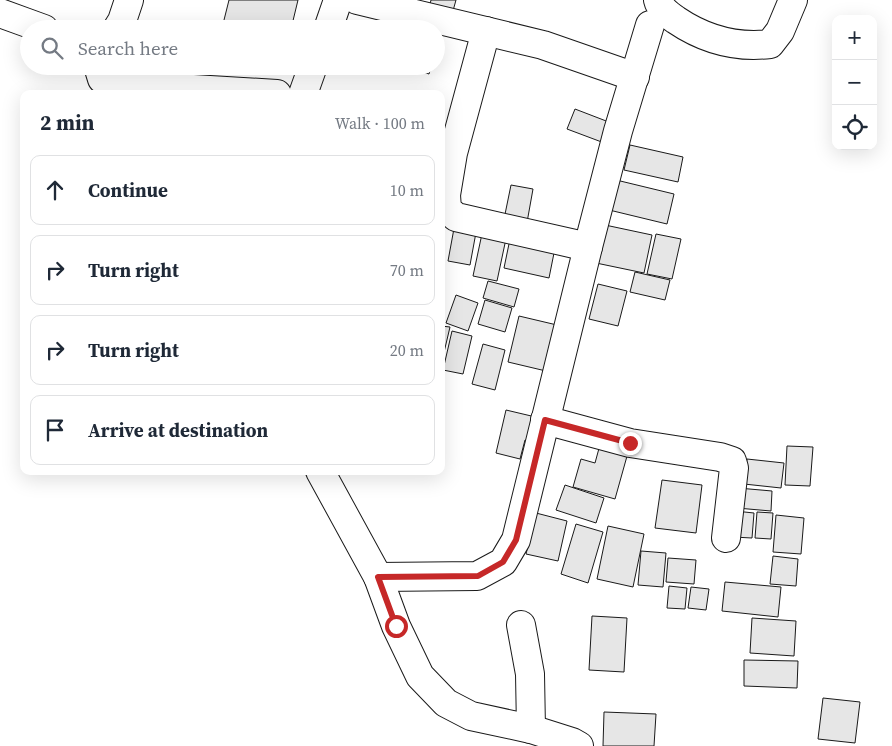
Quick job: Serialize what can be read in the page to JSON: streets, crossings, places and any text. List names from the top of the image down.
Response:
{
  "page": {
    "map_buttons": ["+", "−"],
    "search": "Search here",
    "heading": ["2 min", "Walk · 100 m"],
    "list": [
      ["Continue", "10 m"],
      ["Turn right", "70 m"],
      ["Turn right", "20 m"],
      "Arrive at destination"
    ]
  }
}
